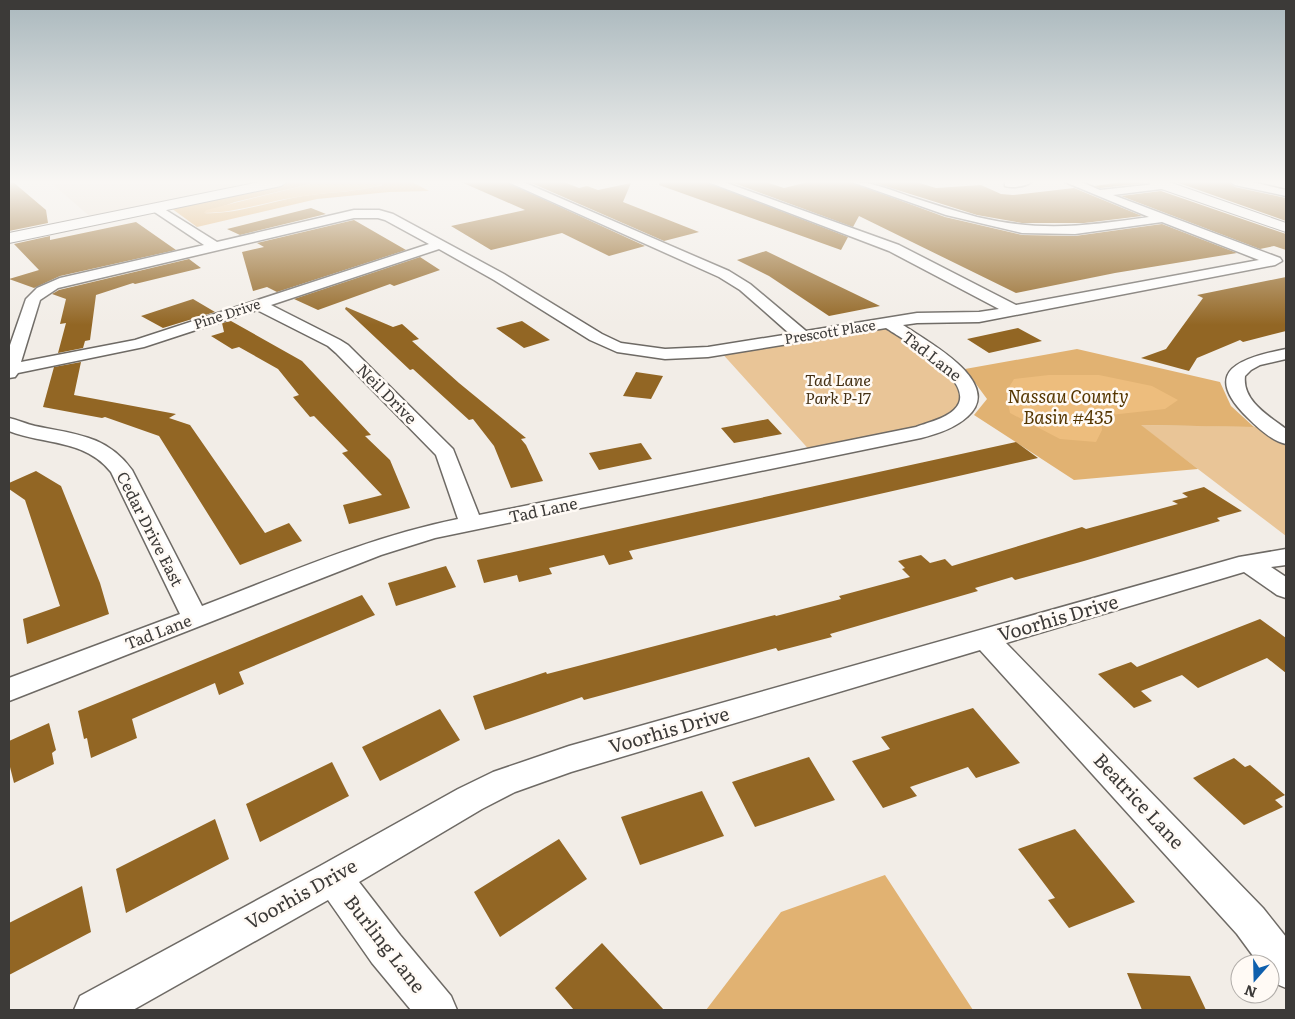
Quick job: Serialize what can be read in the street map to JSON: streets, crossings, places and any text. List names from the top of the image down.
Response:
{
  "streets": {
    "street": [
      "Pine Drive",
      "Prescott Place",
      "Tad Lane",
      "Neil Drive",
      "Cedar Drive East",
      "Voorhis Drive",
      "Beatrice Lane",
      "Burling Lane"
    ]
  },
  "crossings": [
    ["Pine Drive", "Prescott Place"],
    ["Pine Drive", "Neil Drive"],
    ["Prescott Place", "Tad Lane"],
    ["Tad Lane", "Neil Drive"],
    ["Tad Lane", "Cedar Drive East"],
    ["Voorhis Drive", "Beatrice Lane"],
    ["Voorhis Drive", "Burling Lane"]
  ],
  "water": ["Nassau County Basin #435"],
  "parks": ["Tad Lane Park P-17"],
  "north": "bottom"
}
